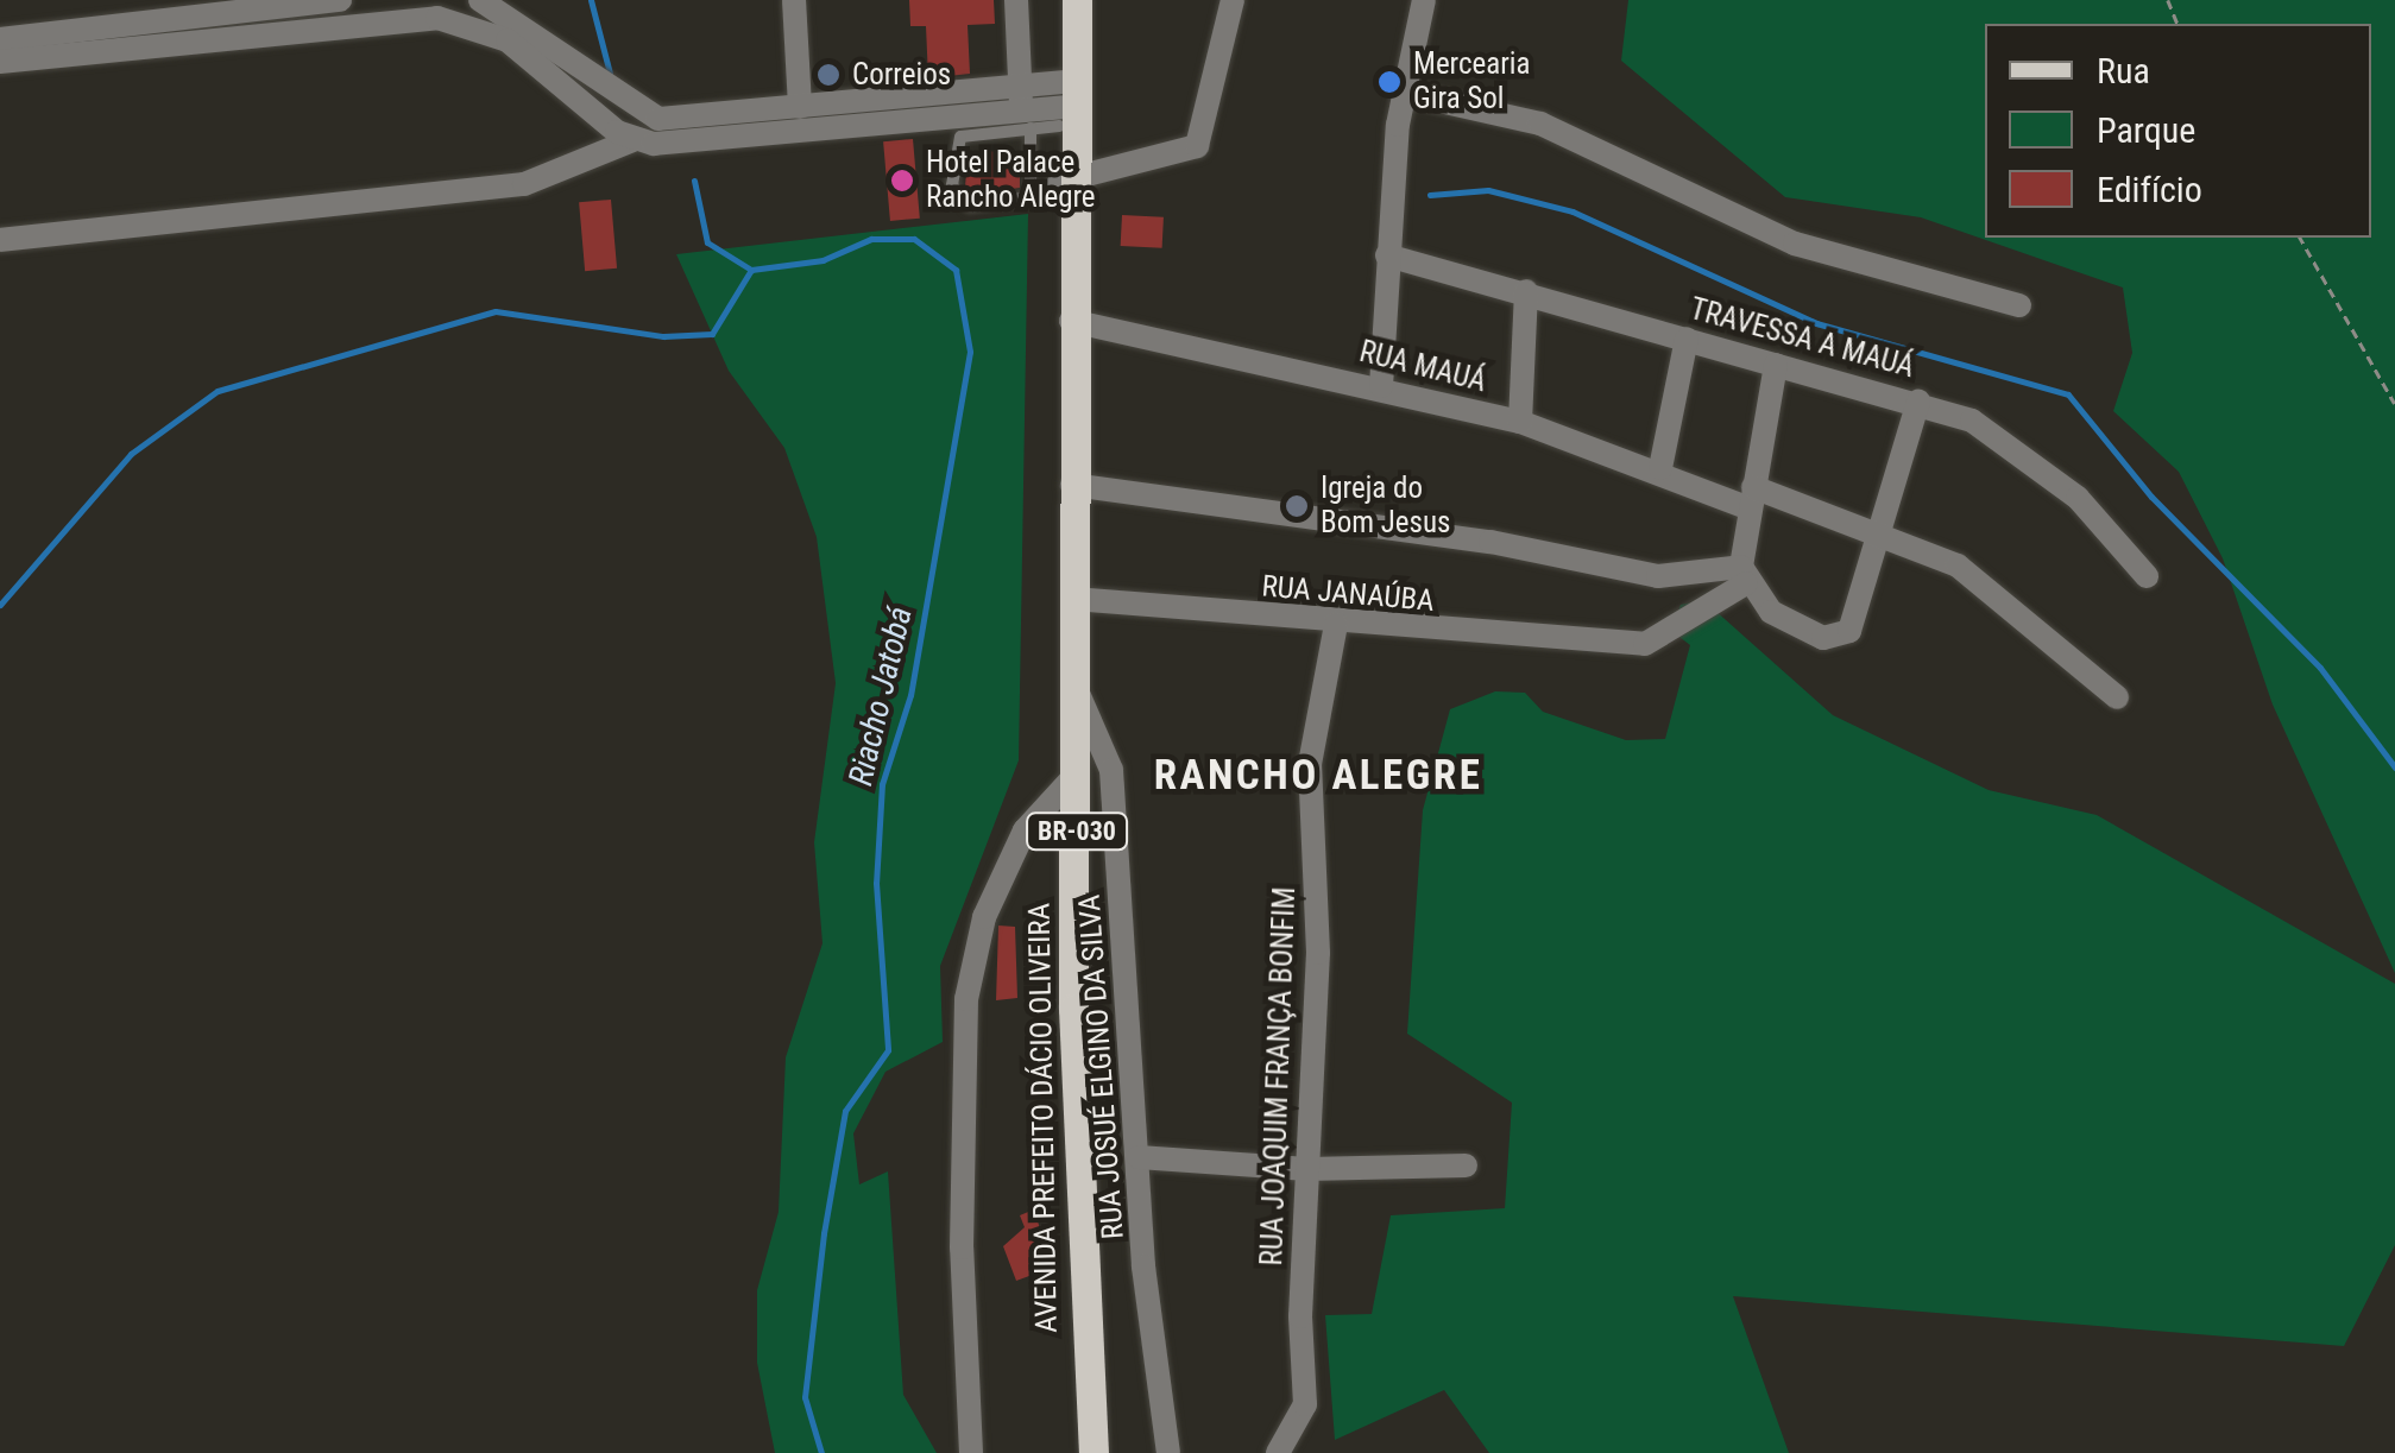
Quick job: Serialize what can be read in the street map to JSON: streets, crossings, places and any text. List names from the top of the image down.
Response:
{
  "streets": {
    "main road": ["BR-030", "AVENIDA PREFEITO DÁCIO OLIVEIRA"],
    "street": [
      "TRAVESSA A MAUÁ",
      "RUA MAUÁ",
      "RUA JANAÚBA",
      "RUA JOSUÉ ELGINO DA SILVA",
      "RUA JOAQUIM FRANÇA BONFIM"
    ]
  },
  "crossings": [
    ["RUA MAUÁ", "AVENIDA PREFEITO DÁCIO OLIVEIRA"],
    ["RUA JANAÚBA", "RUA JOAQUIM FRANÇA BONFIM"],
    ["RUA JANAÚBA", "AVENIDA PREFEITO DÁCIO OLIVEIRA"],
    ["RUA JOSUÉ ELGINO DA SILVA", "AVENIDA PREFEITO DÁCIO OLIVEIRA"]
  ],
  "districts": ["RANCHO ALEGRE"],
  "water": ["Riacho Jatobá"],
  "places": [
    "Correios",
    "Mercearia Gira Sol",
    "Hotel Palace Rancho Alegre",
    "Igreja do Bom Jesus"
  ],
  "legend": ["Rua", "Parque", "Edifício"]
}
